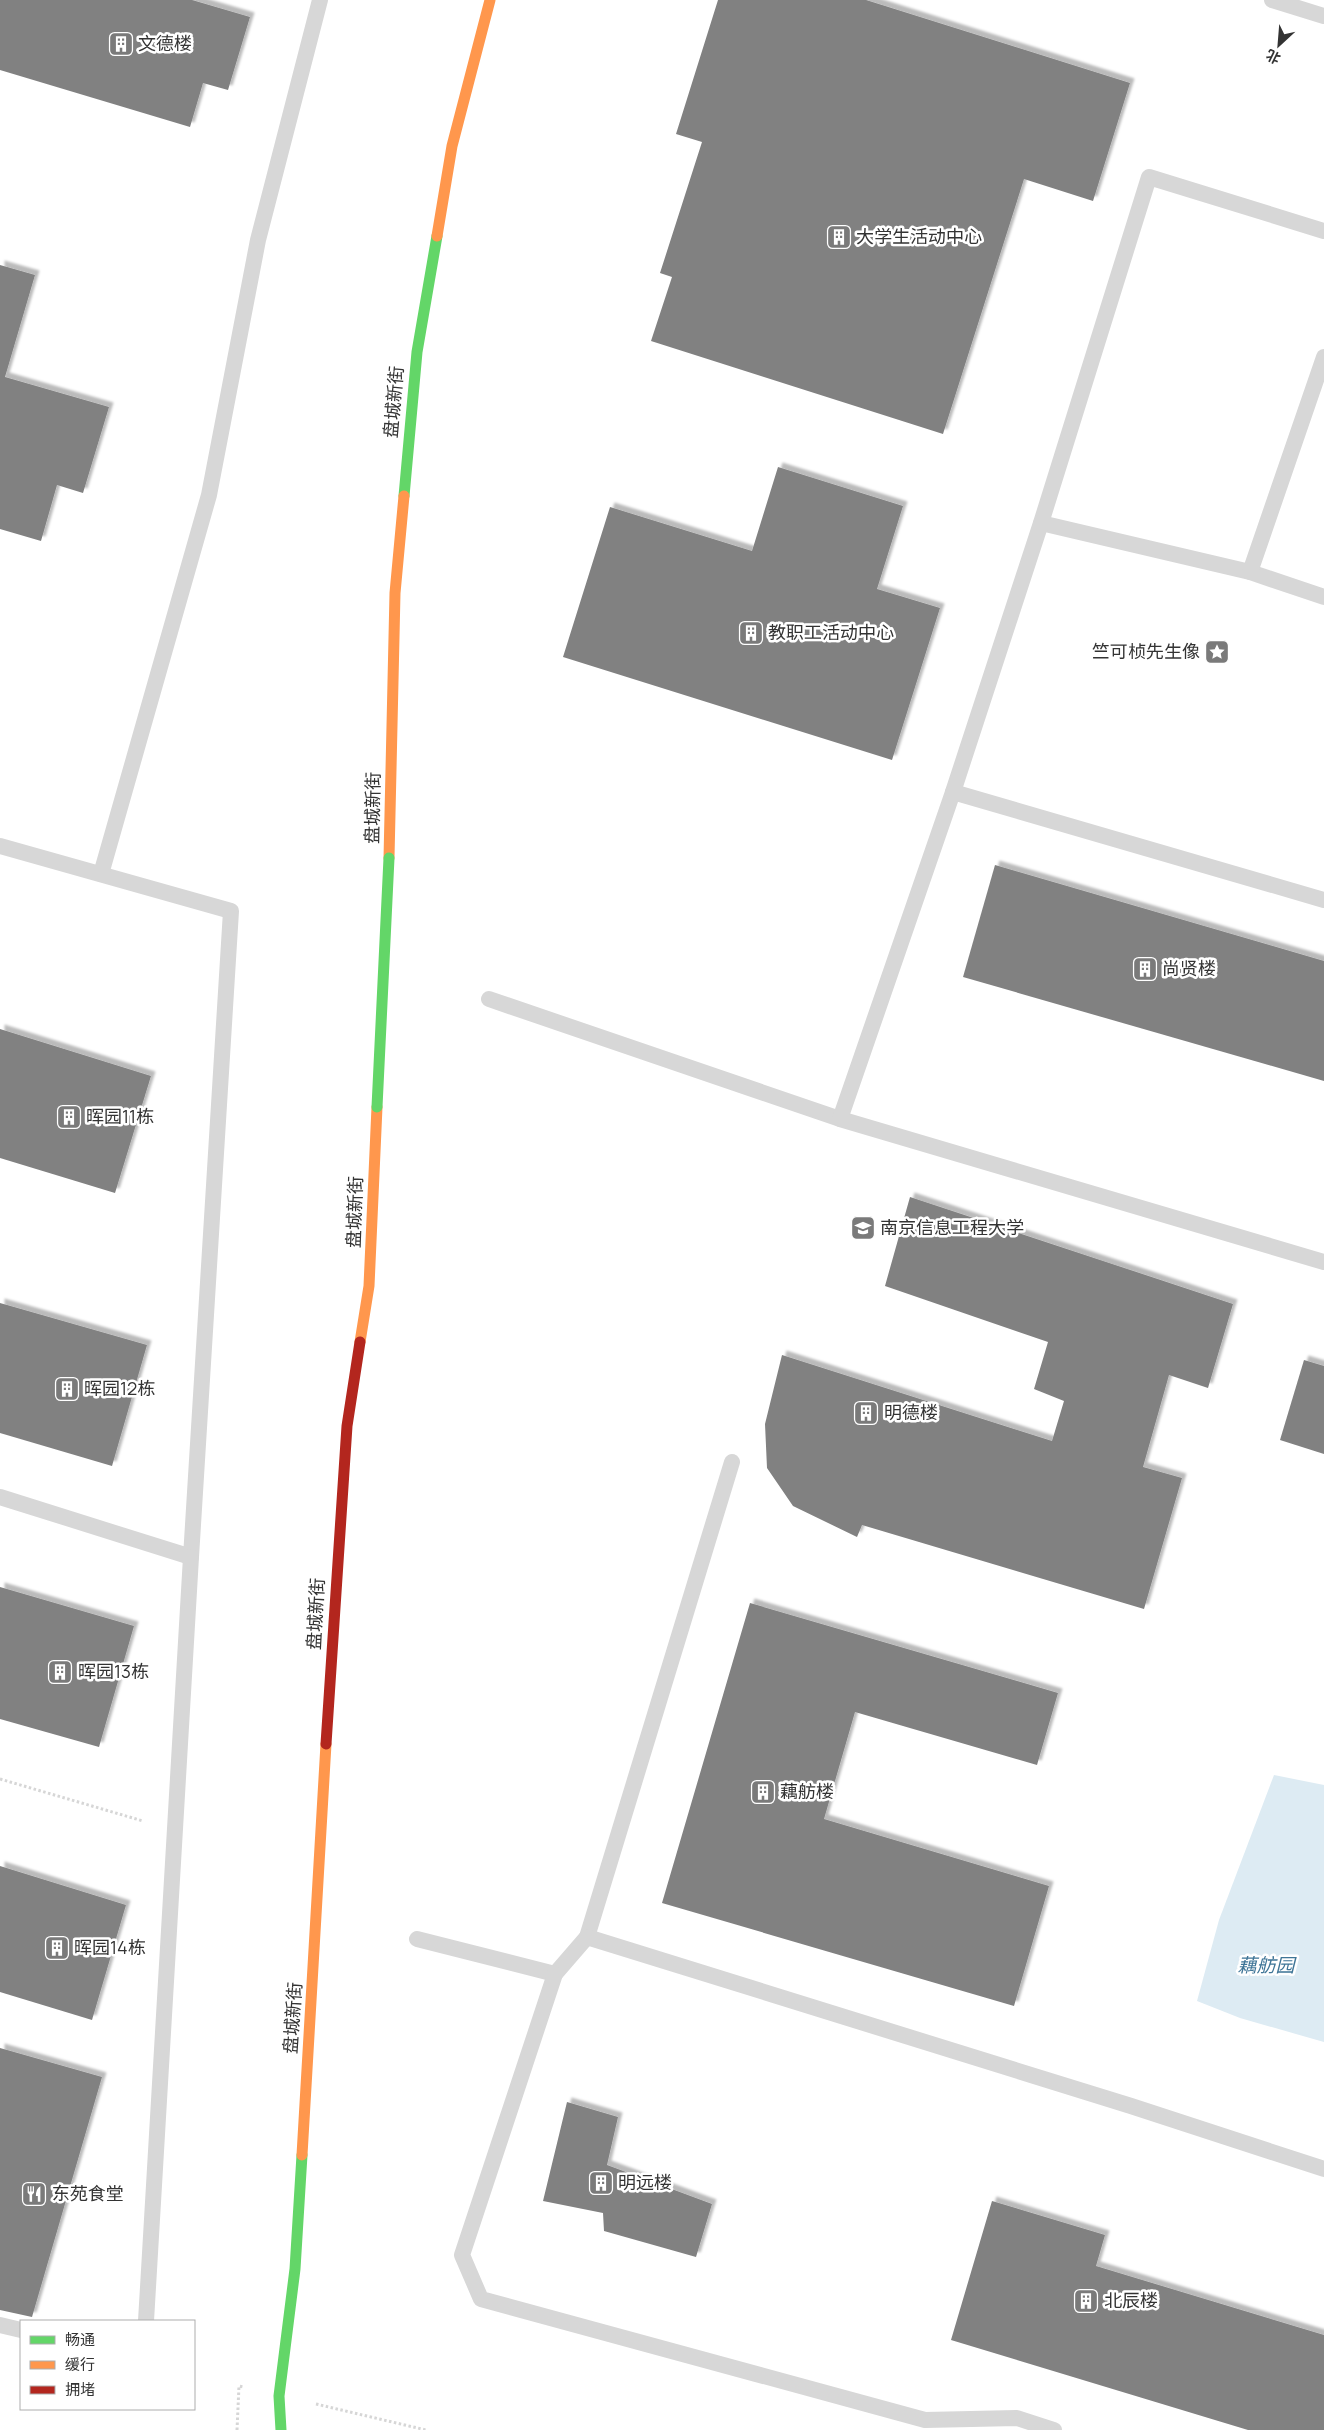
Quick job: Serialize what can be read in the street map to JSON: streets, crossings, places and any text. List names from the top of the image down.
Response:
{
  "streets": {
    "main road": ["盘城新街"]
  },
  "water": ["藕舫园"],
  "places": {
    "building": [
      "文德楼",
      "大学生活动中心",
      "教职工活动中心",
      "尚贤楼",
      "晖园11栋",
      "晖园12栋",
      "明德楼",
      "晖园13栋",
      "藕舫楼",
      "晖园14栋",
      "明远楼",
      "北辰楼"
    ],
    "place": ["竺可桢先生像"],
    "school or university": ["南京信息工程大学"],
    "restaurant": ["东苑食堂"]
  },
  "legend": ["畅通", "缓行", "拥堵"],
  "north": "bottom left"
}
